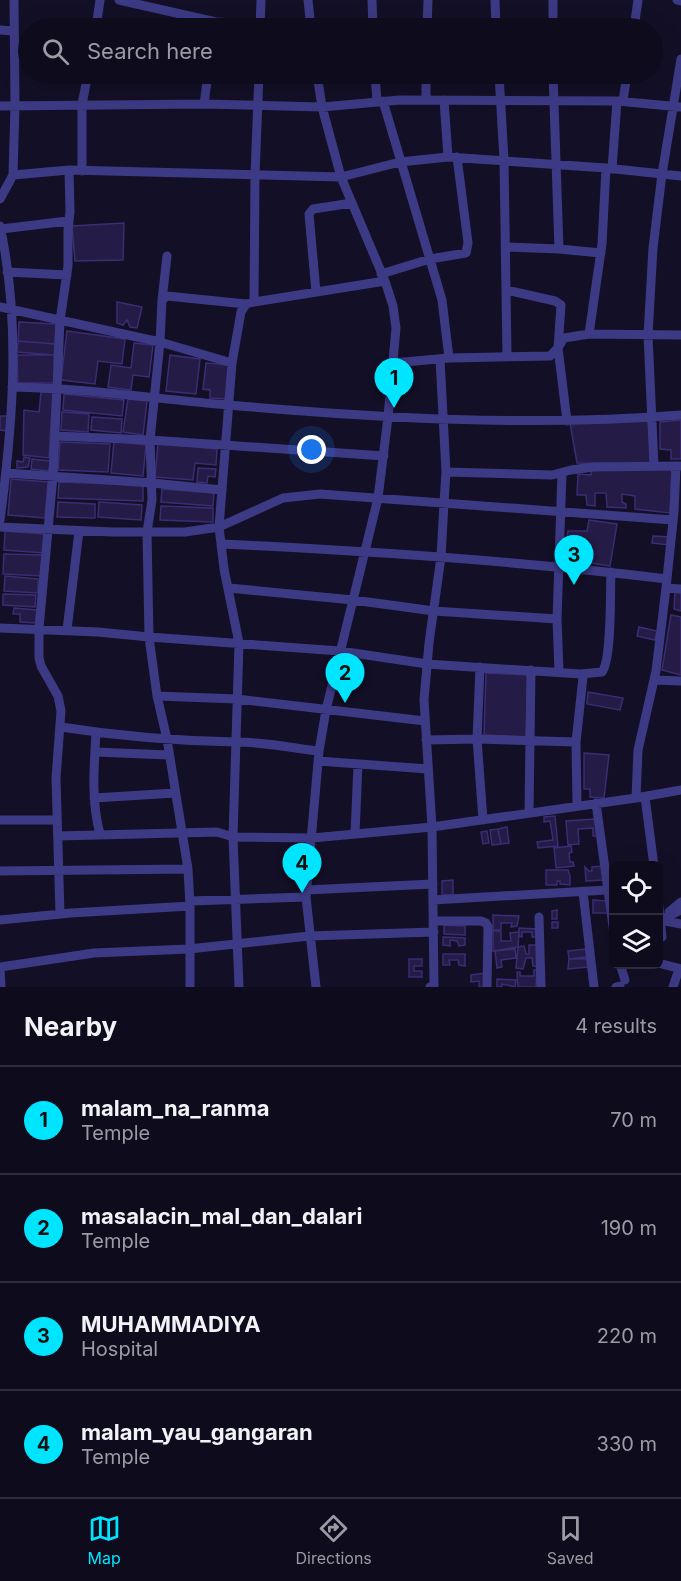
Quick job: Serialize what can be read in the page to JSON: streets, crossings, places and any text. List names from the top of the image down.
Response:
{
  "page": {
    "search": "Search here",
    "pins": [
      "1",
      "3",
      "2",
      "4"
    ],
    "heading": ["Nearby", "4 results"],
    "list": [
      {
        "mark": "1",
        "name": "malam_na_ranma",
        "note": "Temple",
        "value": "70 m"
      },
      {
        "mark": "2",
        "name": "masalacin_mal_dan_dalari",
        "note": "Temple",
        "value": "190 m"
      },
      {
        "mark": "3",
        "name": "MUHAMMADIYA",
        "note": "Hospital",
        "value": "220 m"
      },
      {
        "mark": "4",
        "name": "malam_yau_gangaran",
        "note": "Temple",
        "value": "330 m"
      }
    ],
    "nav": ["Map", "Directions", "Saved"]
  }
}
